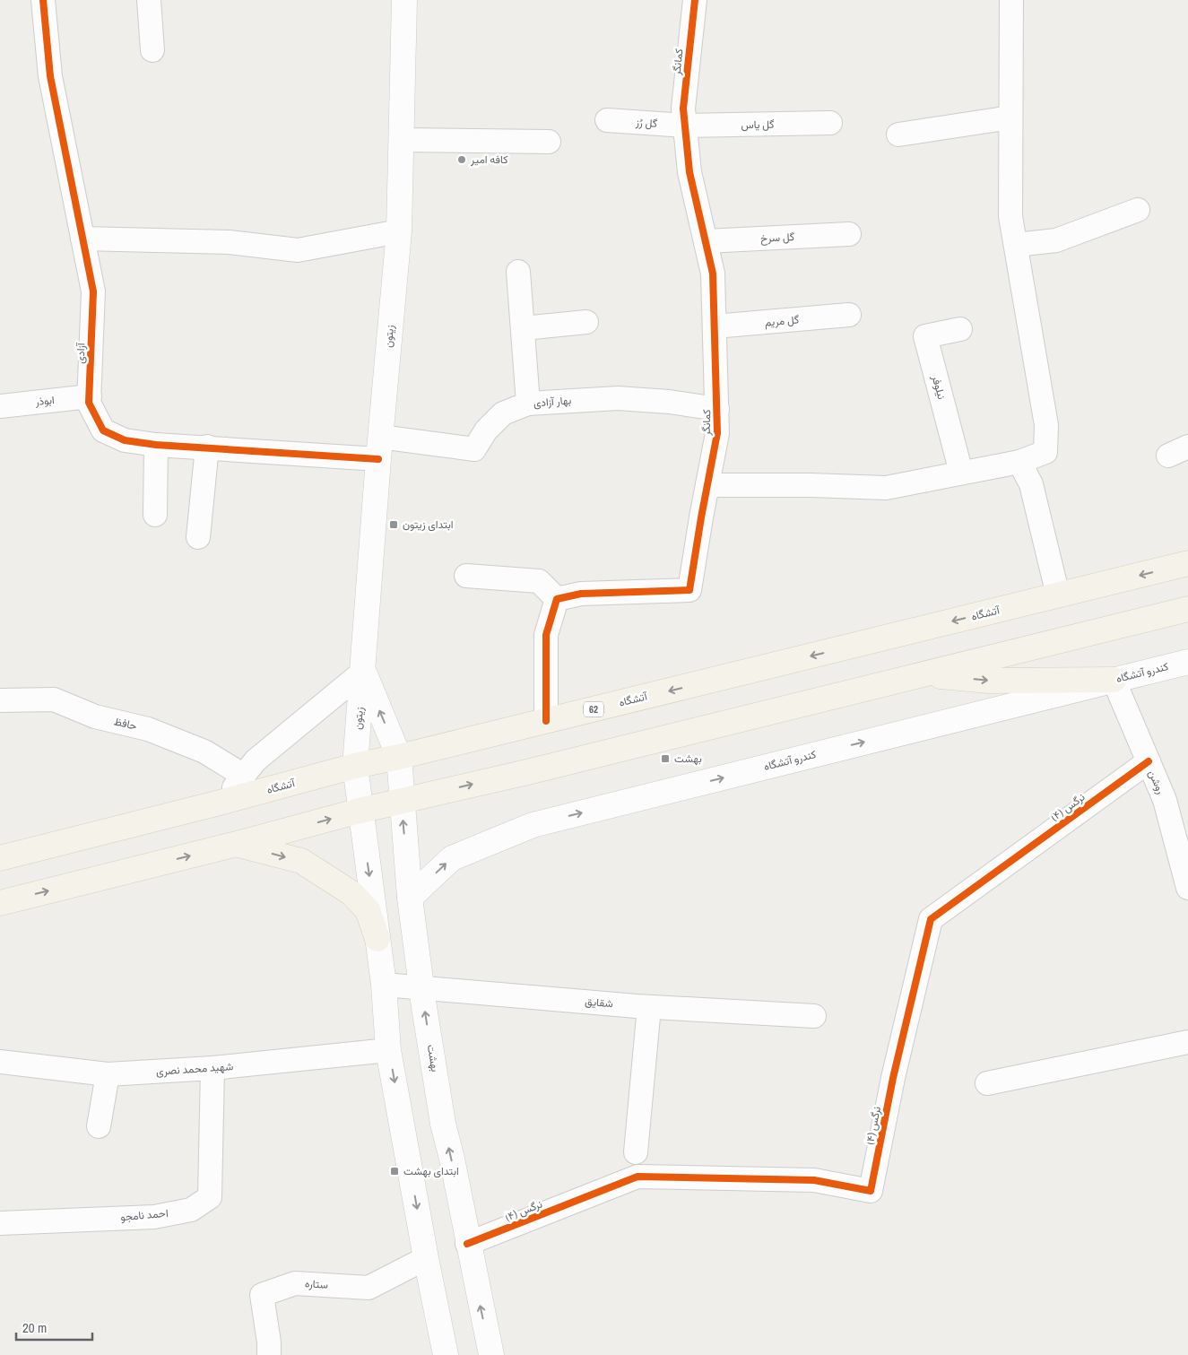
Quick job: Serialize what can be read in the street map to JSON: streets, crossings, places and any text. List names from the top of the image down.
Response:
{
  "streets": {
    "main road": [
      "زیتون",
      "آتشگاه",
      "کندرو آتشگاه",
      "62",
      "بهشت"
    ],
    "street": [
      "کمانگر",
      "گل رُز",
      "گل یاس",
      "گل سرخ",
      "گل مریم",
      "آزادی",
      "نیلوفر",
      "ابوذر",
      "بهار آزادی",
      "حافظ",
      "روشن",
      "نرگس (۴)",
      "شقایق",
      "شهید محمد نصری",
      "احمد نامجو",
      "ستاره"
    ]
  },
  "crossings": [
    ["کمانگر", "گل رُز"],
    ["کمانگر", "گل یاس"],
    ["کمانگر", "گل سرخ"],
    ["کمانگر", "گل مریم"],
    ["کمانگر", "بهار آزادی"],
    ["گل رُز", "گل یاس"],
    ["زیتون", "آزادی"],
    ["زیتون", "بهار آزادی"],
    ["زیتون", "آتشگاه"],
    ["زیتون", "بهشت"],
    ["آزادی", "ابوذر"],
    ["آزادی", "بهار آزادی"],
    ["آتشگاه", "بهشت"],
    ["کندرو آتشگاه", "روشن"],
    ["کندرو آتشگاه", "بهشت"],
    ["روشن", "نرگس (۴)"],
    ["نرگس (۴)", "بهشت"],
    ["شقایق", "بهشت"],
    ["شهید محمد نصری", "احمد نامجو"]
  ],
  "places": {
    "other": ["کافه امیر"],
    "transit": ["ابتدای زیتون", "بهشت", "ابتدای بهشت"]
  },
  "scale_bar": "20 m"
}
